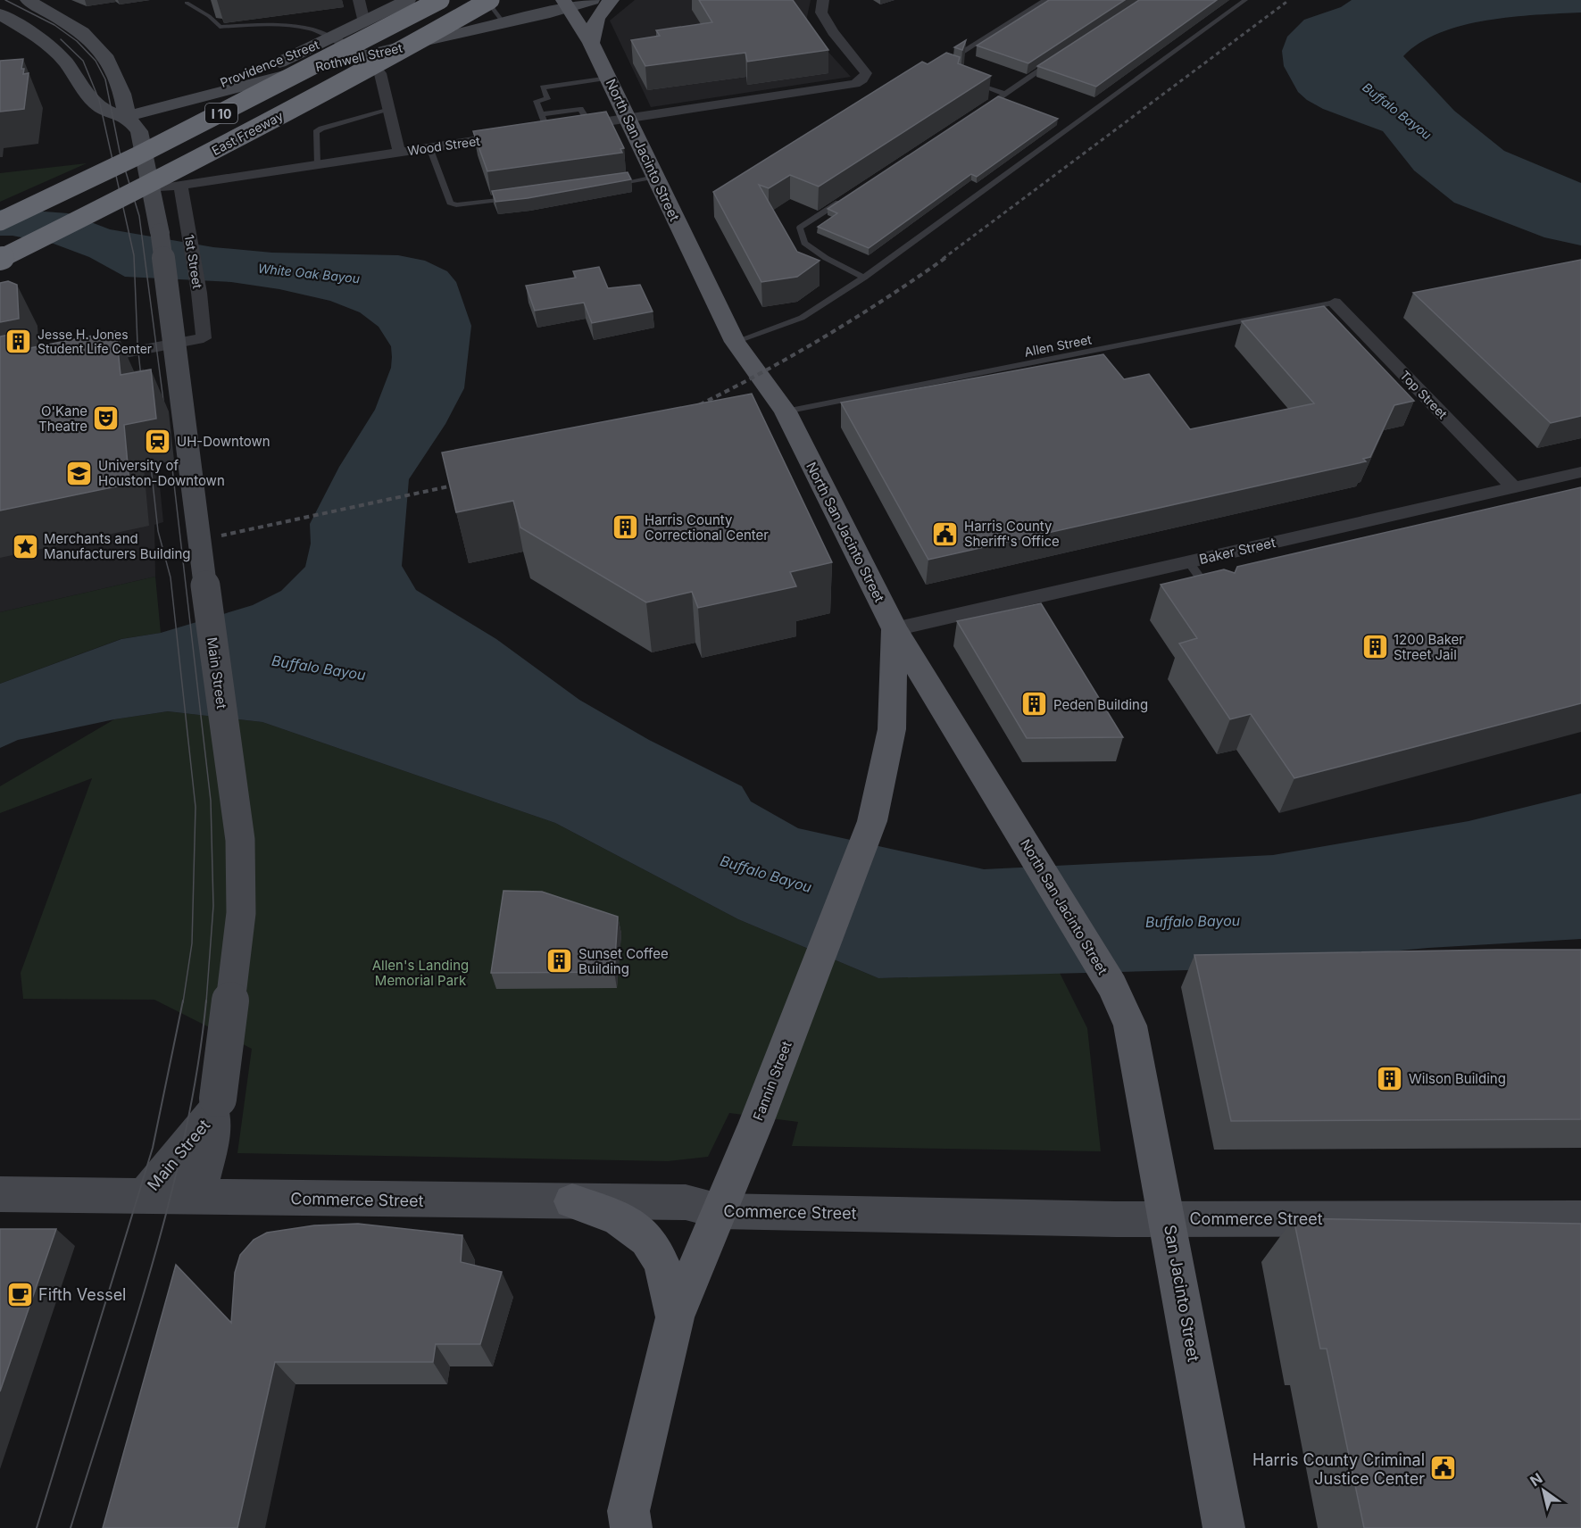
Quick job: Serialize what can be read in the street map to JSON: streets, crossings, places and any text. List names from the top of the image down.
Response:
{
  "streets": {
    "highway": ["I 10", "East Freeway"],
    "main road": [
      "Rothwell Street",
      "Providence Street",
      "North San Jacinto Street",
      "Main Street",
      "Fannin Street",
      "Commerce Street",
      "San Jacinto Street"
    ],
    "street": [
      "Wood Street",
      "1st Street",
      "Top Street",
      "Baker Street"
    ],
    "lane": ["Allen Street"]
  },
  "crossings": [
    ["Rothwell Street", "Providence Street"],
    ["Rothwell Street", "North San Jacinto Street"],
    ["Rothwell Street", "Main Street"],
    ["Providence Street", "Main Street"],
    ["Wood Street", "1st Street"],
    ["Wood Street", "Main Street"],
    ["North San Jacinto Street", "Allen Street"],
    ["North San Jacinto Street", "Baker Street"],
    ["North San Jacinto Street", "Fannin Street"],
    ["North San Jacinto Street", "San Jacinto Street"],
    ["Allen Street", "Top Street"],
    ["Top Street", "Baker Street"],
    ["Baker Street", "Fannin Street"],
    ["Main Street", "Commerce Street"],
    ["Fannin Street", "Commerce Street"],
    ["Commerce Street", "San Jacinto Street"]
  ],
  "water": ["Buffalo Bayou", "White Oak Bayou"],
  "parks": ["Allen's Landing Memorial Park"],
  "places": {
    "building": [
      "Jesse H. Jones Student Life Center",
      "Harris County Correctional Center",
      "1200 Baker Street Jail",
      "Peden Building",
      "Sunset Coffee Building",
      "Wilson Building"
    ],
    "theatre": ["O'Kane Theatre"],
    "station": ["UH-Downtown"],
    "school or university": ["University of Houston-Downtown"],
    "public building": ["Harris County Sheriff's Office", "Harris County Criminal Justice Center"],
    "place": ["Merchants and Manufacturers Building"],
    "cafe": ["Fifth Vessel"]
  },
  "north": "top left"
}
